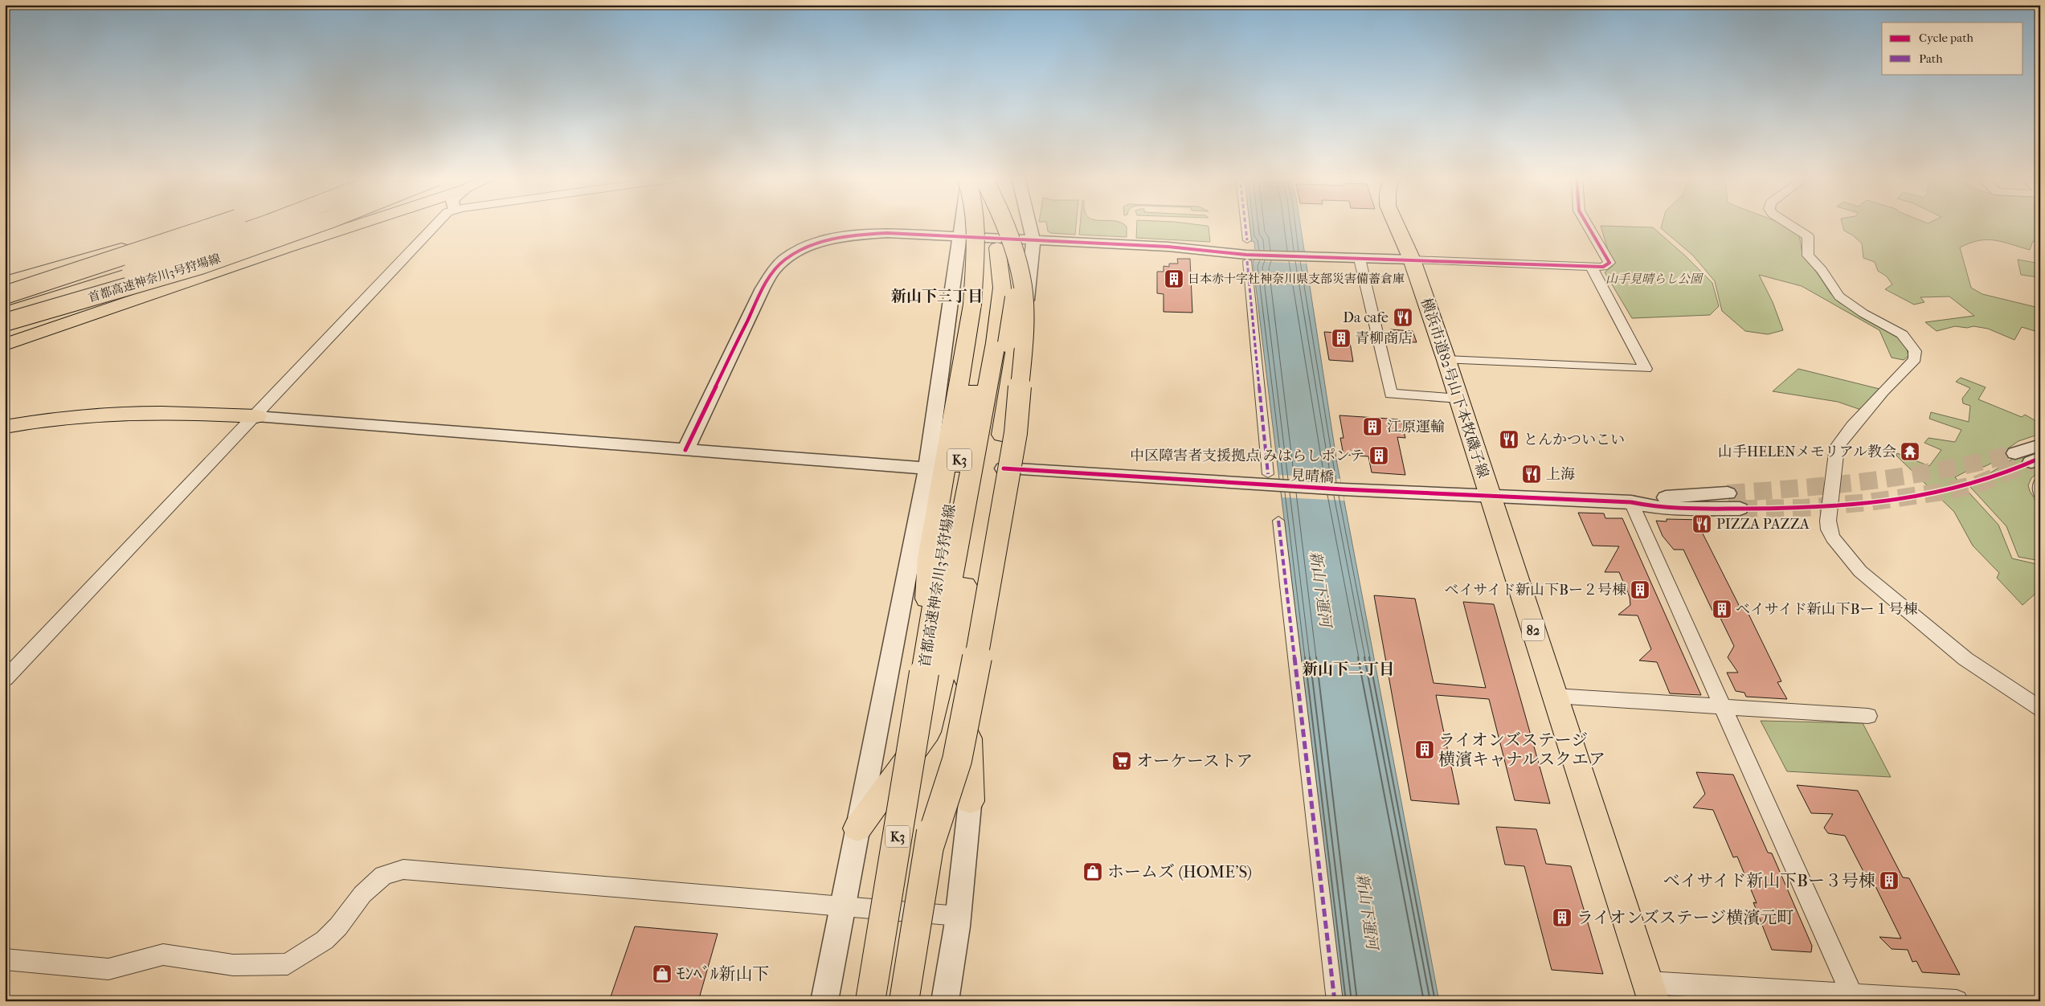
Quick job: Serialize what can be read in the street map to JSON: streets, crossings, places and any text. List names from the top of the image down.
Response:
{
  "streets": {
    "main road": [
      "首都高速神奈川3号狩場線",
      "横浜市道82号山下本牧磯子線",
      "K3",
      "82"
    ],
    "street": ["見晴橋"]
  },
  "crossings": [
    ["首都高速神奈川3号狩場線", "K3"],
    ["横浜市道82号山下本牧磯子線", "見晴橋"]
  ],
  "districts": ["新山下三丁目", "新山下二丁目"],
  "water": ["新山下運河"],
  "parks": ["山手見晴らし公園"],
  "places": {
    "building": [
      "日本赤十字社神奈川県支部災害備蓄倉庫",
      "青柳商店",
      "江原運輸",
      "中区障害者支援拠点 みはらしポンテ",
      "ベイサイド新山下Bー２号棟",
      "ベイサイド新山下Bー１号棟",
      "ライオンズステージ 横濱キャナルスクエア",
      "ベイサイド新山下Bー３号棟",
      "ライオンズステージ横濱元町"
    ],
    "restaurant": [
      "Da cafe",
      "とんかついこい",
      "上海",
      "PIZZA PAZZA"
    ],
    "temple": ["山手HELENメモリアル教会"],
    "supermarket": ["オーケーストア"],
    "shop": ["ホームズ (HOME'S)", "ﾓﾝﾍﾞﾙ新山下"]
  },
  "legend": ["Cycle path", "Path"]
}
